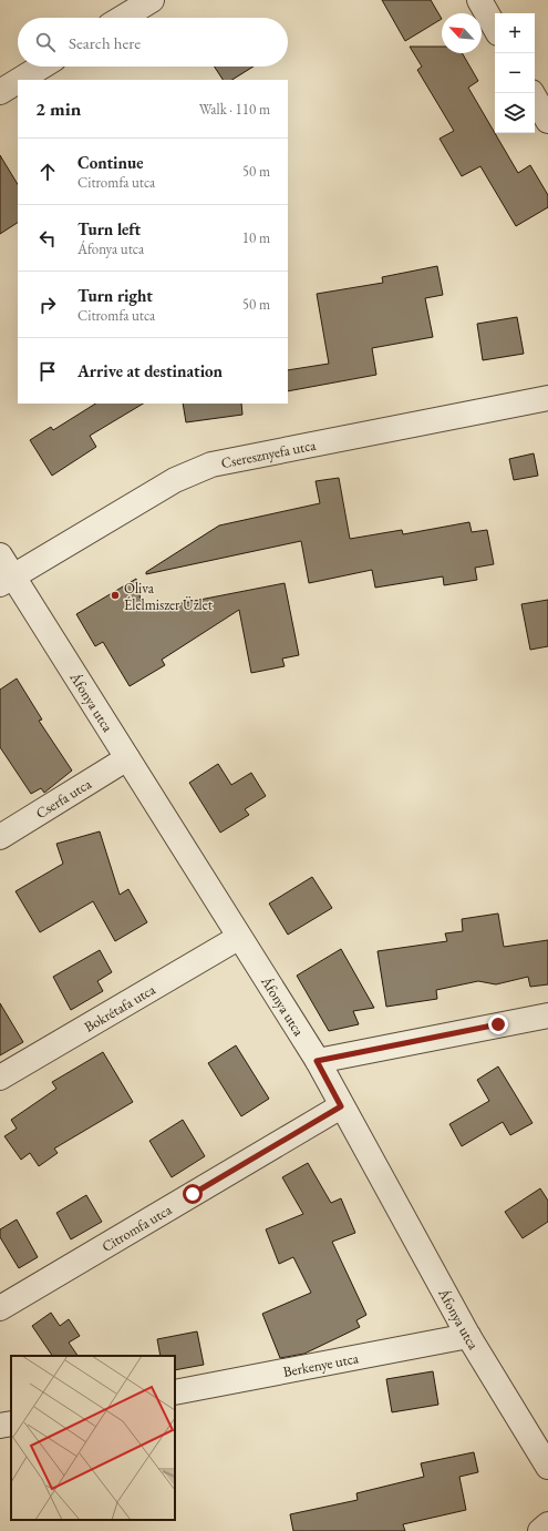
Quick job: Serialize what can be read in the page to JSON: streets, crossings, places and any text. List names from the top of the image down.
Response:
{
  "streets": {
    "street": [
      "Cseresznyefa utca",
      "Áfonya utca",
      "Cserfa utca",
      "Bokrétafa utca",
      "Citromfa utca",
      "Berkenye utca"
    ]
  },
  "crossings": [
    ["Cseresznyefa utca", "Áfonya utca"],
    ["Áfonya utca", "Cserfa utca"],
    ["Áfonya utca", "Bokrétafa utca"],
    ["Áfonya utca", "Citromfa utca"],
    ["Áfonya utca", "Berkenye utca"]
  ],
  "places": ["Oliva Élelmiszer Üzlet"],
  "north": "top left",
  "page": {
    "map_buttons": ["+", "−"],
    "search": "Search here",
    "heading": ["2 min", "Walk · 110 m"],
    "list": [
      ["Continue", "Citromfa utca", "50 m"],
      ["Turn left", "Áfonya utca", "10 m"],
      ["Turn right", "Citromfa utca", "50 m"],
      "Arrive at destination"
    ]
  }
}
